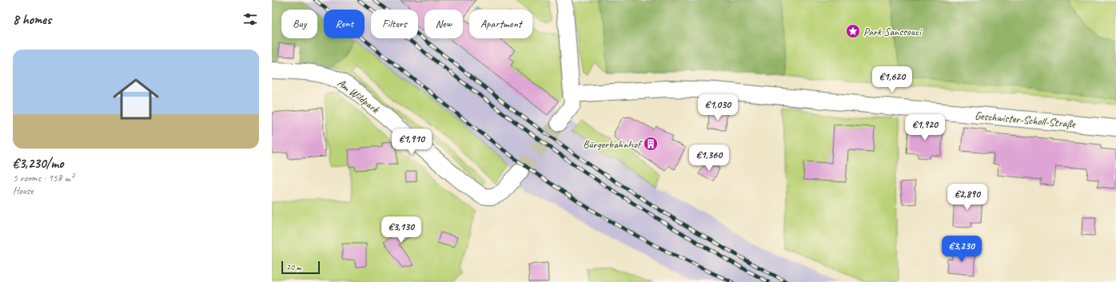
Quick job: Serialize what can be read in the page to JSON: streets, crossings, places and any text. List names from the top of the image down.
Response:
{
  "streets": {
    "street": ["Am Wildpark", "Geschwister-Scholl-Straße"]
  },
  "places": {
    "place": ["Park Sanssouci"],
    "building": ["Bürgerbahnhof"]
  },
  "scale_bar": "20 m",
  "page": {
    "heading": "8 homes",
    "chip": [
      "Buy",
      "Rent",
      "Filters",
      "New",
      "Apartment"
    ],
    "list": [
      {
        "name": "€3,230/mo",
        "note": "5 rooms · 158 m² · House"
      }
    ],
    "price": [
      "€1,620",
      "€1,030",
      "€1,920",
      "€1,910",
      "€1,360",
      "€2,890",
      "€3,130",
      "€3,230"
    ],
    "scale": "20 m"
  }
}
